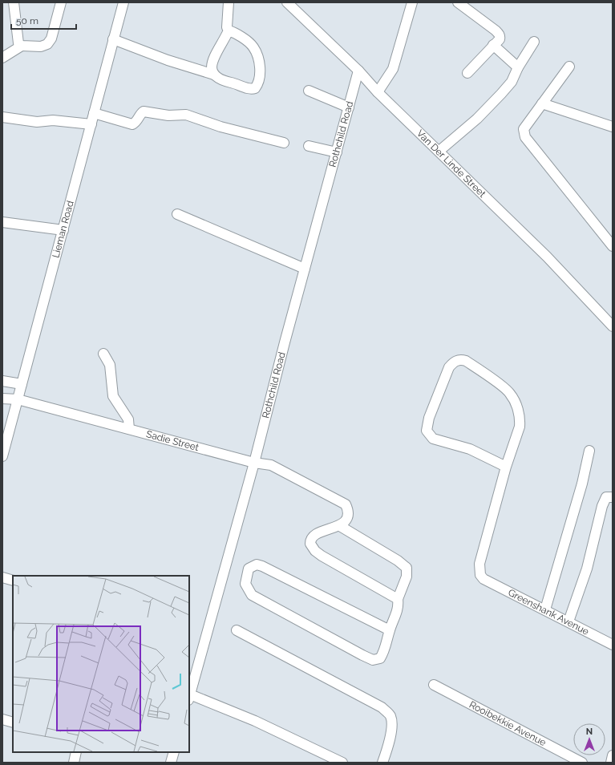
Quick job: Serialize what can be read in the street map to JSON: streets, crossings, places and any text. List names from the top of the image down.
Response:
{
  "streets": {
    "street": [
      "Rothchild Road",
      "Van Der Linde Street",
      "Lieman Road",
      "Sadie Street",
      "Greenshank Avenue",
      "Rooibekkie Avenue"
    ]
  },
  "crossings": [
    ["Rothchild Road", "Van Der Linde Street"],
    ["Rothchild Road", "Sadie Street"],
    ["Lieman Road", "Sadie Street"]
  ],
  "scale_bar": "50 m",
  "north": "top"
}
